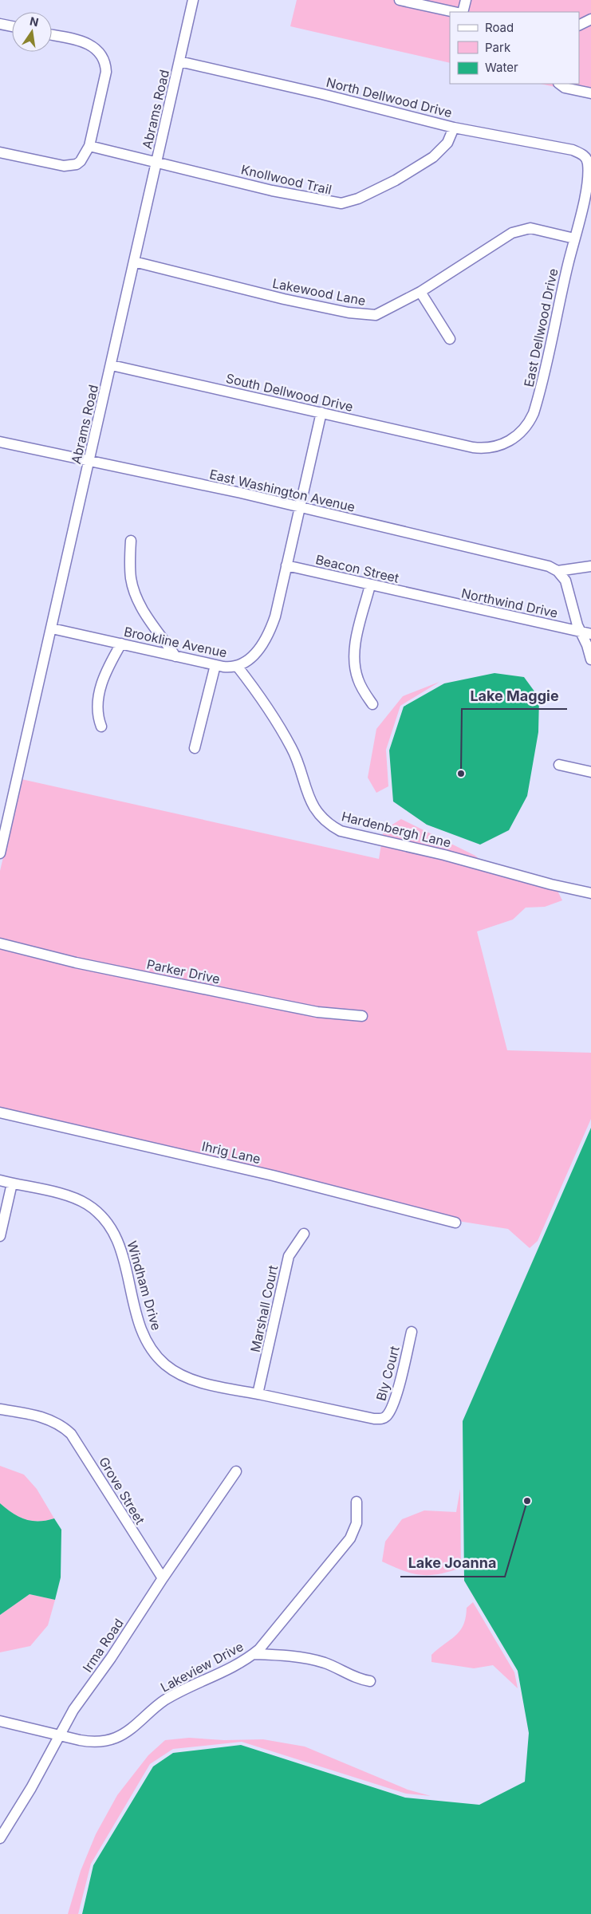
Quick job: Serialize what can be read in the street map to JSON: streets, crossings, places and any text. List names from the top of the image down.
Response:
{
  "streets": {
    "street": [
      "North Dellwood Drive",
      "Abrams Road",
      "Knollwood Trail",
      "Lakewood Lane",
      "East Dellwood Drive",
      "South Dellwood Drive",
      "East Washington Avenue",
      "Beacon Street",
      "Northwind Drive",
      "Brookline Avenue",
      "Hardenbergh Lane",
      "Parker Drive",
      "Ihrig Lane",
      "Windham Drive",
      "Marshall Court",
      "Bly Court",
      "Grove Street",
      "Irma Road",
      "Lakeview Drive"
    ]
  },
  "crossings": [
    ["North Dellwood Drive", "Abrams Road"],
    ["North Dellwood Drive", "Knollwood Trail"],
    ["North Dellwood Drive", "East Dellwood Drive"],
    ["Abrams Road", "Knollwood Trail"],
    ["Abrams Road", "Lakewood Lane"],
    ["Abrams Road", "South Dellwood Drive"],
    ["Abrams Road", "East Washington Avenue"],
    ["Abrams Road", "Brookline Avenue"],
    ["Lakewood Lane", "East Dellwood Drive"],
    ["East Dellwood Drive", "South Dellwood Drive"],
    ["South Dellwood Drive", "Brookline Avenue"],
    ["East Washington Avenue", "Brookline Avenue"],
    ["Beacon Street", "Northwind Drive"],
    ["Beacon Street", "Brookline Avenue"],
    ["Brookline Avenue", "Hardenbergh Lane"],
    ["Windham Drive", "Marshall Court"],
    ["Windham Drive", "Bly Court"],
    ["Grove Street", "Irma Road"],
    ["Irma Road", "Lakeview Drive"]
  ],
  "places": ["Lake Maggie", "Lake Joanna"],
  "legend": ["Road", "Park", "Water"],
  "north": "top"
}
